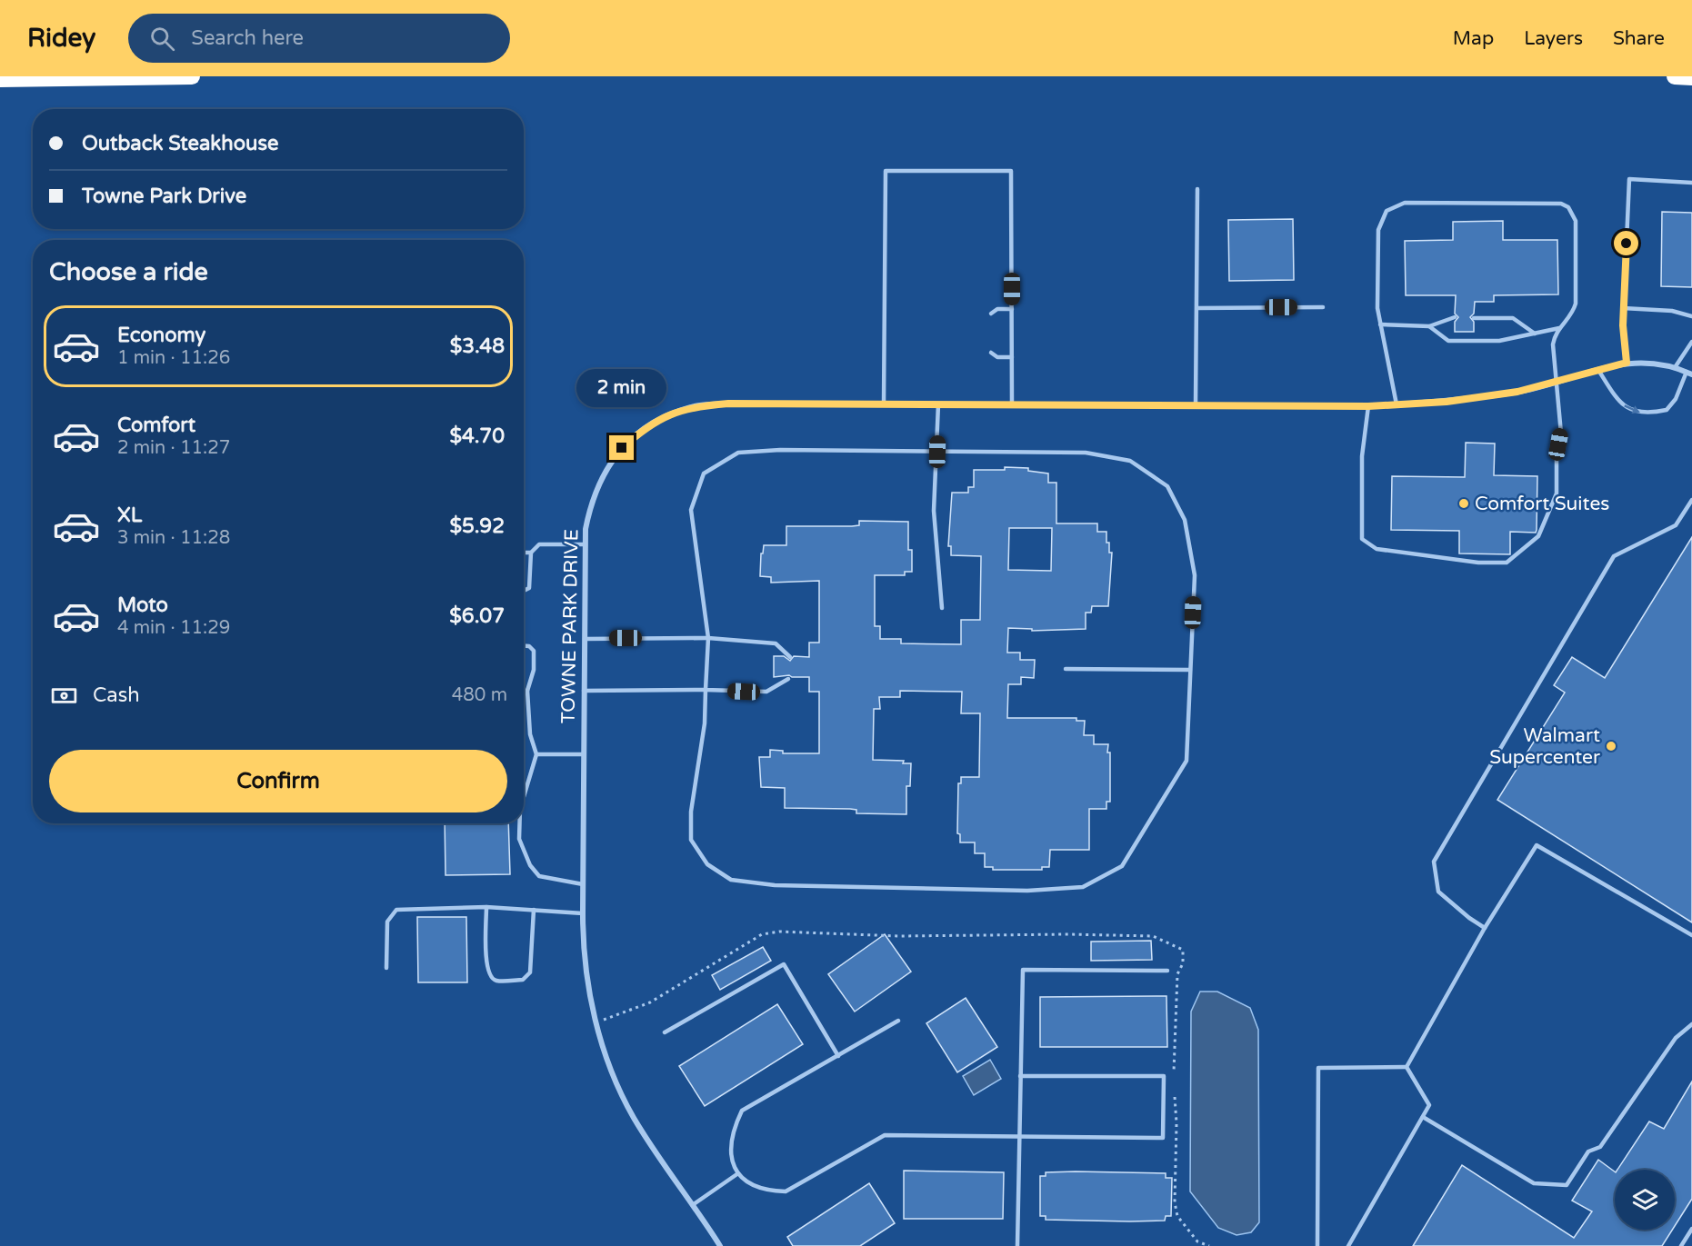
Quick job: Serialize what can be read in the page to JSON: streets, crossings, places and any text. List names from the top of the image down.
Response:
{
  "streets": {
    "street": ["TOWNE PARK DRIVE"]
  },
  "places": ["Comfort Suites", "Walmart Supercenter"],
  "page": {
    "header": "Ridey",
    "search": "Search here",
    "nav": ["Map", "Layers", "Share"],
    "banner": ["Outback Steakhouse", "Towne Park Drive"],
    "heading": "Choose a ride",
    "list": [
      {
        "name": "Economy",
        "note": "1 min · 11:26",
        "value": "$3.48"
      },
      {
        "name": "Comfort",
        "note": "2 min · 11:27",
        "value": "$4.70"
      },
      {
        "name": "XL",
        "note": "3 min · 11:28",
        "value": "$5.92"
      },
      {
        "name": "Moto",
        "note": "4 min · 11:29",
        "value": "$6.07"
      }
    ],
    "bubble": "2 min",
    "pay": ["Cash", "480 m"],
    "buttons": "Confirm"
  }
}
